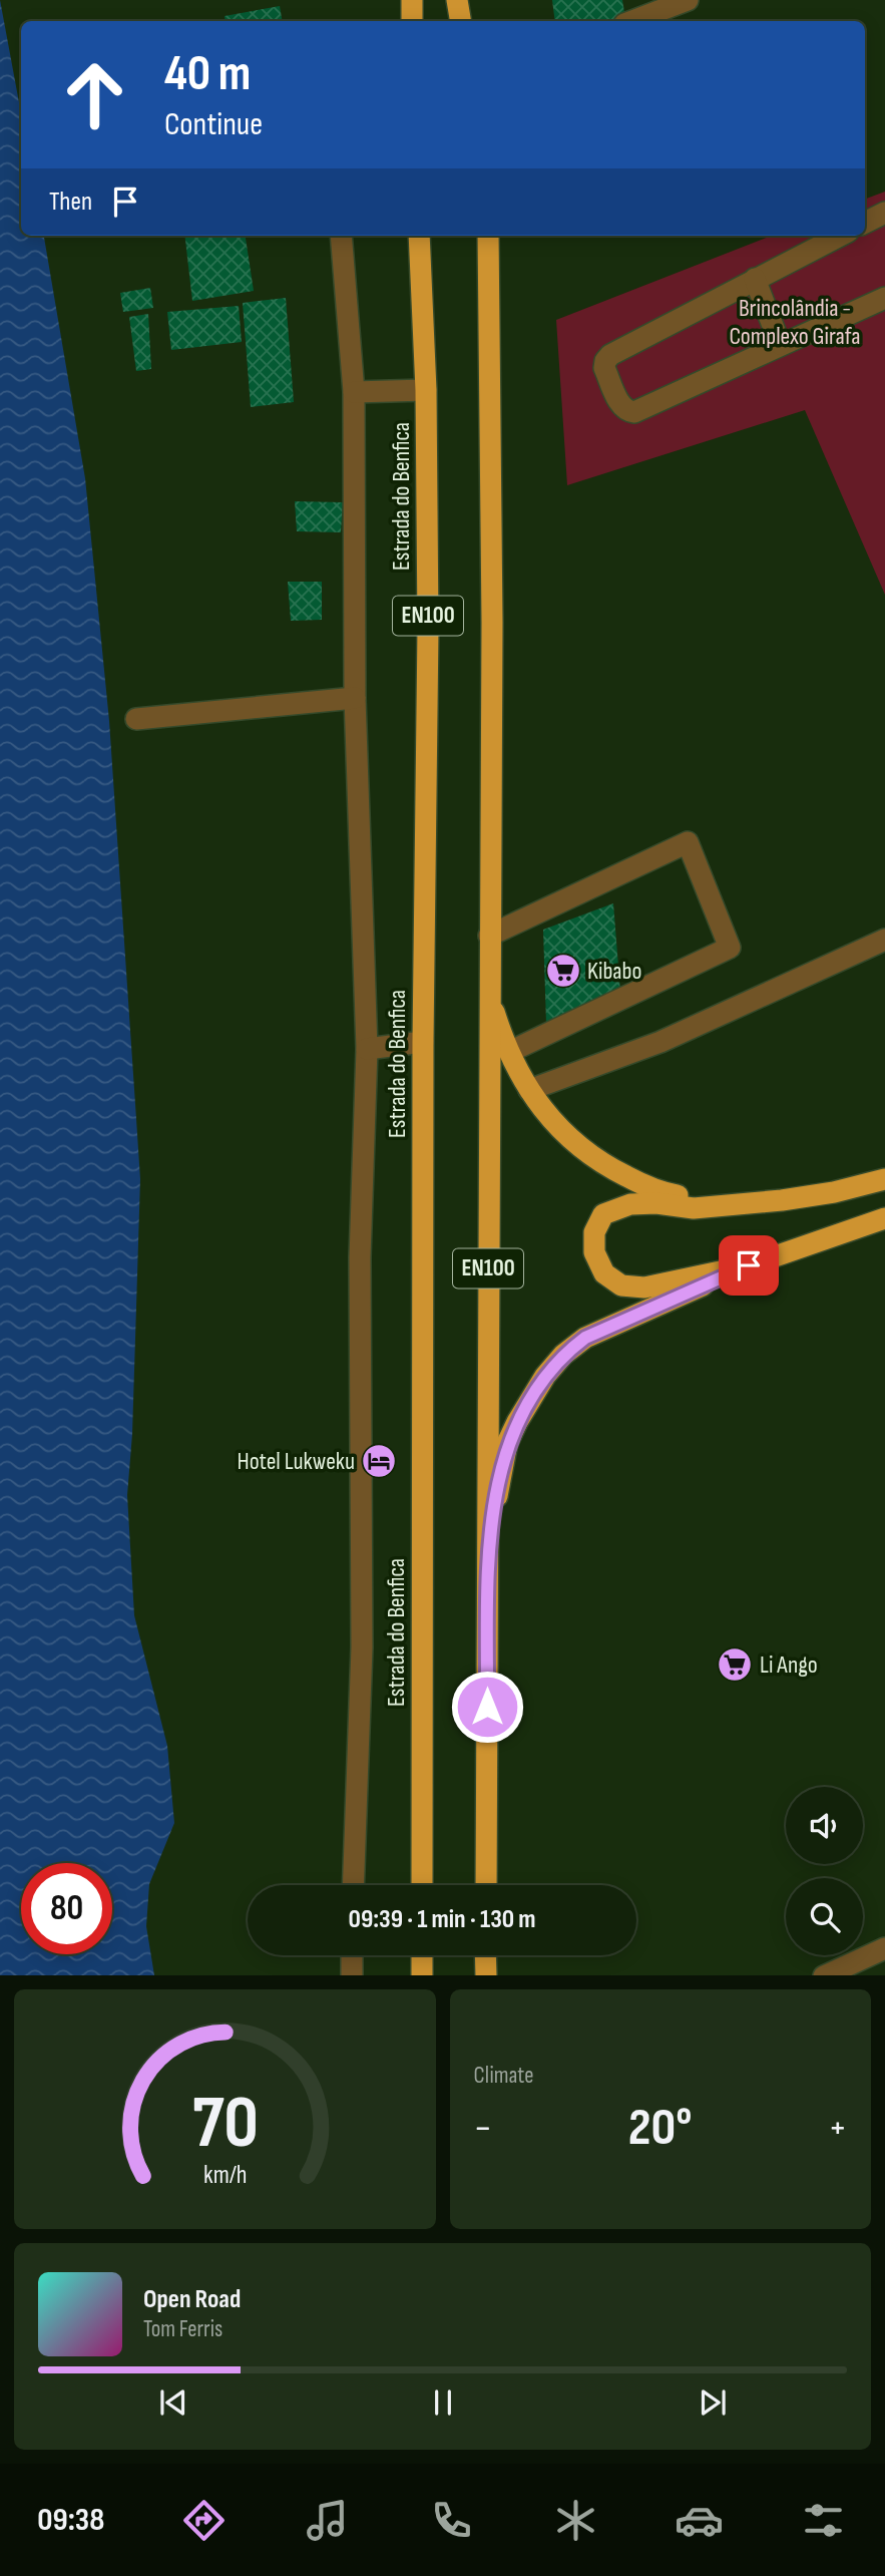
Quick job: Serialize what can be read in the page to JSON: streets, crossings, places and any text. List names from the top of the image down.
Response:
{
  "streets": {
    "highway": ["Estrada do Benfica", "EN100"]
  },
  "parks": ["Brincolândia - Complexo Girafa"],
  "places": {
    "supermarket": ["Kibabo", "Li Ango"],
    "hotel": ["Hotel Lukweku"]
  },
  "page": {
    "turn": ["40 m", "Continue"],
    "then": "Then",
    "limit": "80",
    "trip": "09:39 · 1 min · 130 m",
    "tile": "Climate",
    "heat": ["−", "20°", "+"],
    "song": ["Open Road", "Tom Ferris"],
    "tabs": "09:38",
    "gauge": ["70", "km/h"]
  }
}
